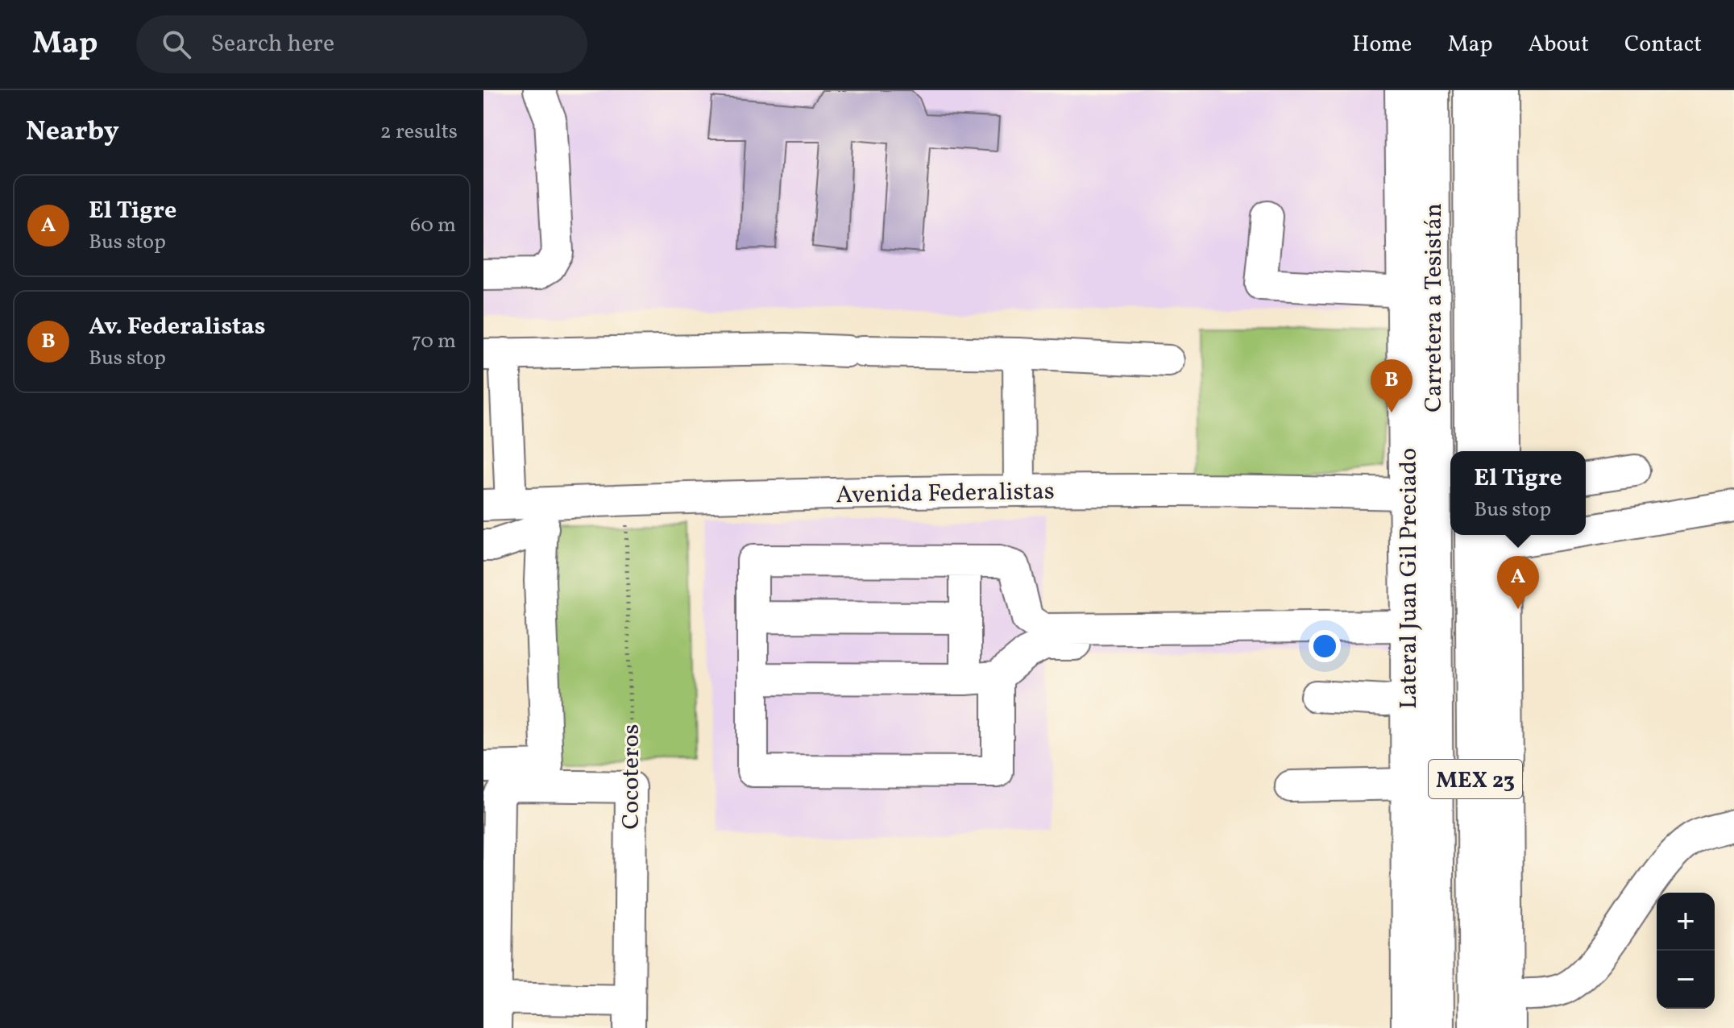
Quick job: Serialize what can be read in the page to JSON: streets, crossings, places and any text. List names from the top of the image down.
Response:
{
  "streets": {
    "main road": ["Carretera a Tesistán", "Lateral Juan Gil Preciado", "MEX 23"],
    "street": ["Avenida Federalistas", "Cocoteros"]
  },
  "crossings": [
    ["Carretera a Tesistán", "Lateral Juan Gil Preciado"],
    ["Avenida Federalistas", "Lateral Juan Gil Preciado"]
  ],
  "page": {
    "header": "Map",
    "search": "Search here",
    "nav": [
      "Home",
      "Map",
      "About",
      "Contact"
    ],
    "heading": ["Nearby", "2 results"],
    "list": [
      {
        "mark": "A",
        "name": "El Tigre",
        "note": "Bus stop",
        "value": "60 m"
      },
      {
        "mark": "B",
        "name": "Av. Federalistas",
        "note": "Bus stop",
        "value": "70 m"
      }
    ],
    "pins": ["B", "A"],
    "popup": ["El Tigre", "Bus stop"],
    "map_buttons": ["+", "−"]
  }
}
